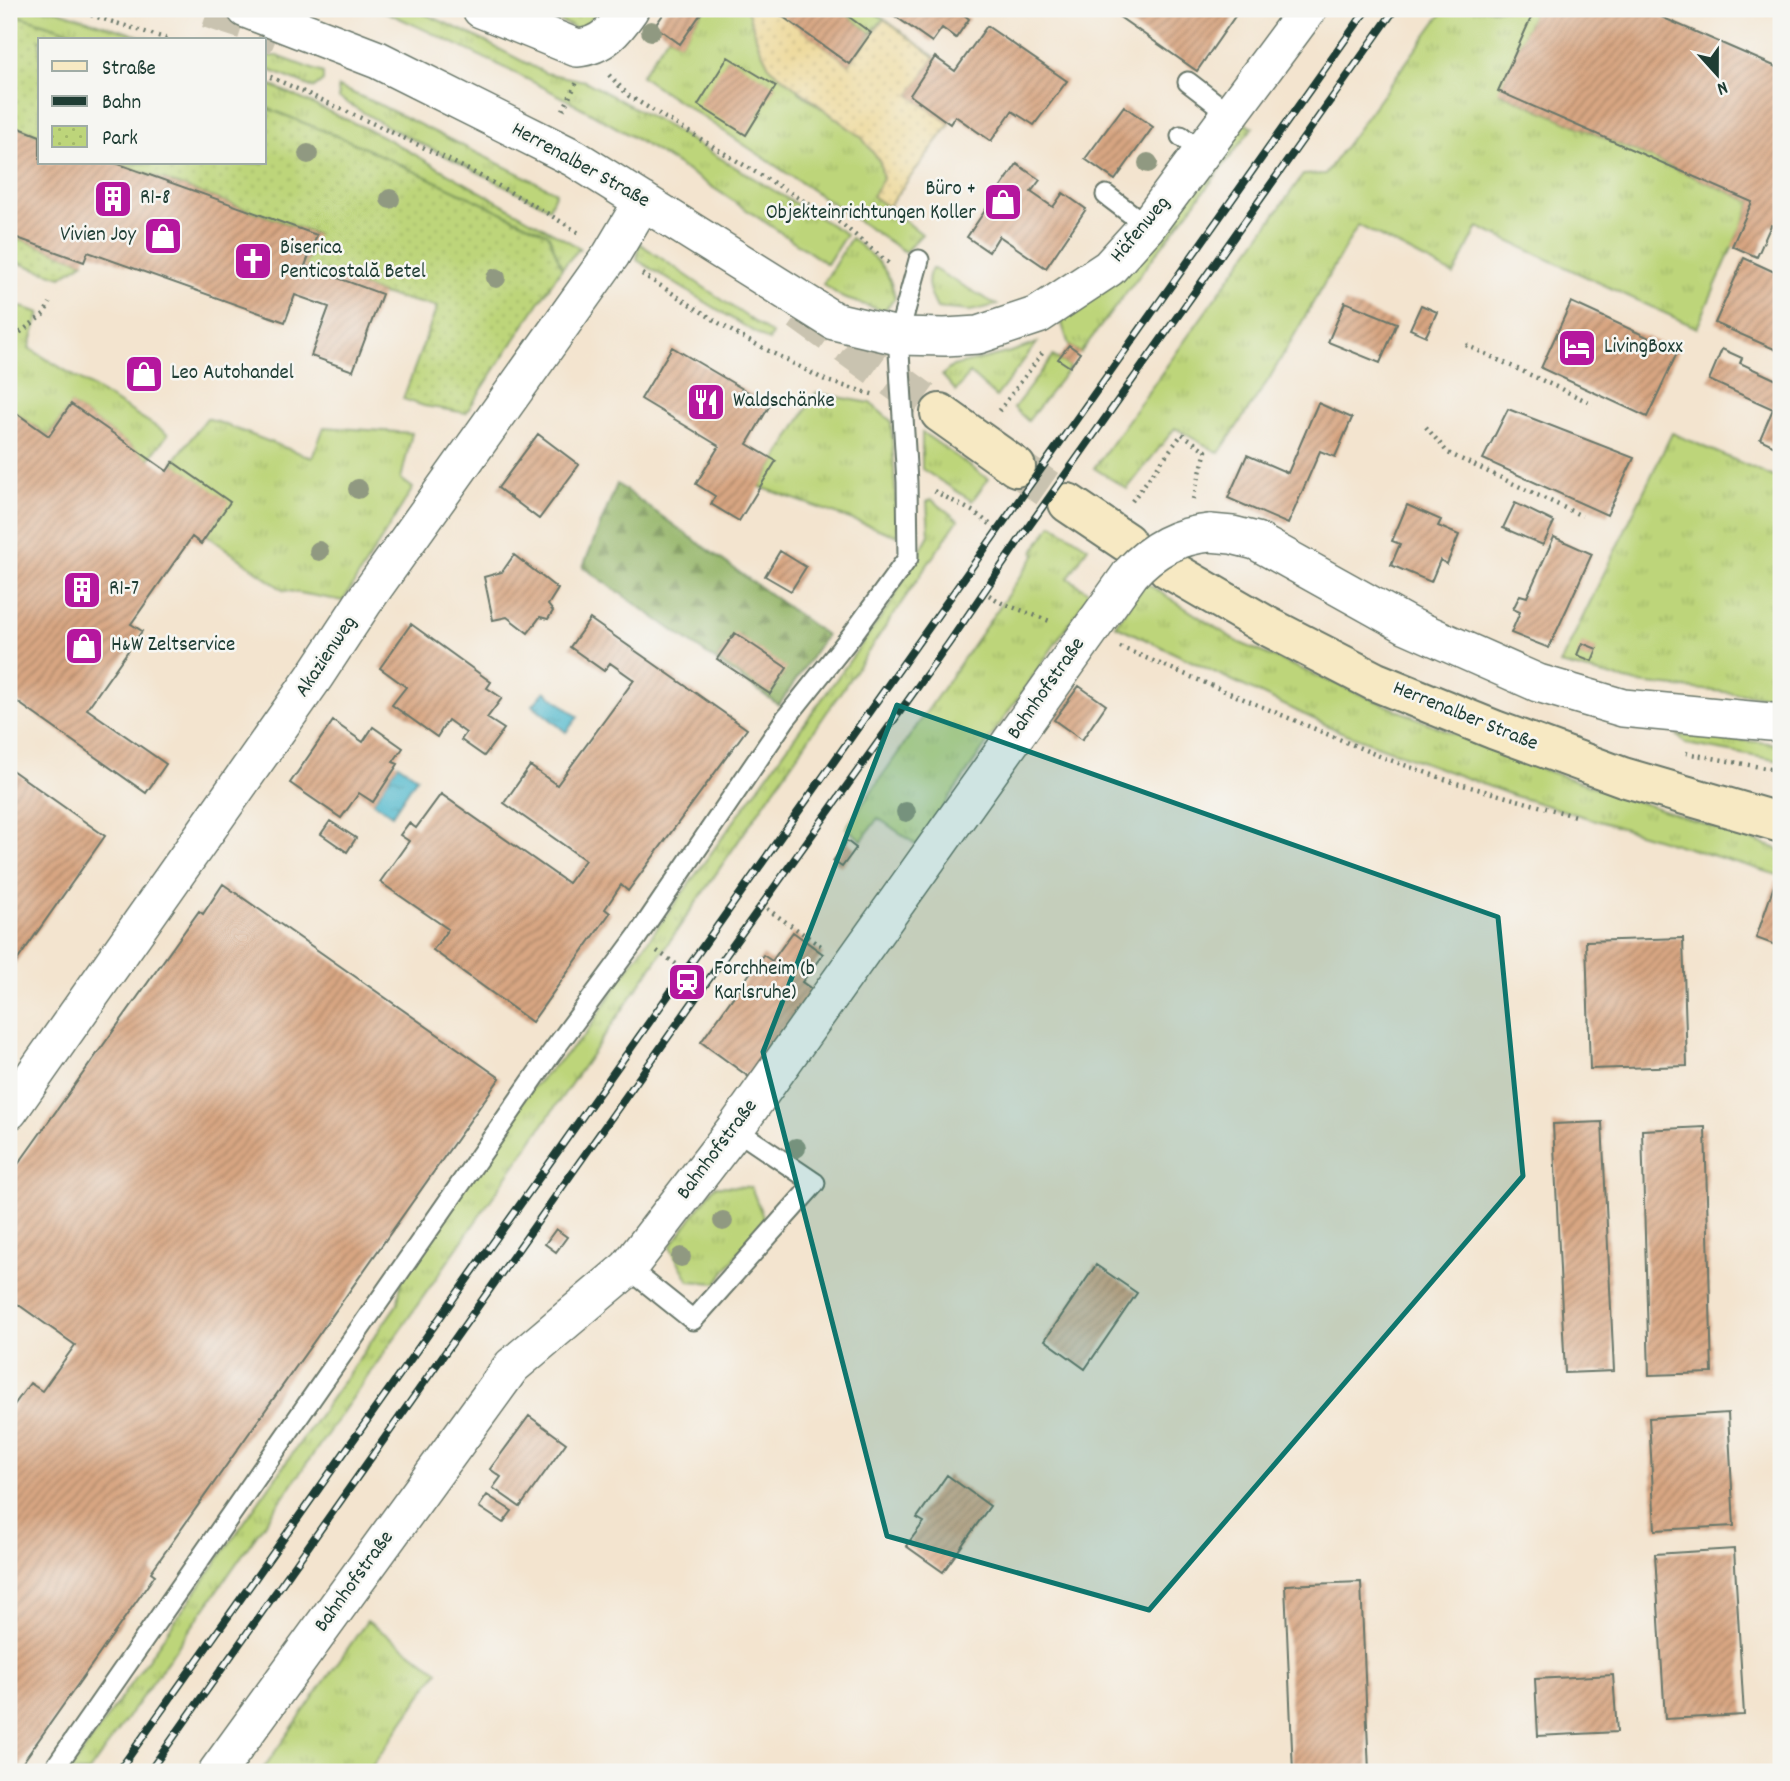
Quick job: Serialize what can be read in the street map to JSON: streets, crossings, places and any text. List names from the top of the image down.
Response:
{
  "streets": {
    "main road": ["Herrenalber Straße"],
    "street": ["Häfenweg", "Akazienweg", "Bahnhofstraße"]
  },
  "crossings": [
    ["Herrenalber Straße", "Häfenweg"],
    ["Herrenalber Straße", "Akazienweg"],
    ["Herrenalber Straße", "Bahnhofstraße"]
  ],
  "places": {
    "building": ["R1-8", "R1-7"],
    "shop": [
      "Büro + Objekteinrichtungen Koller",
      "Vivien Joy",
      "Leo Autohandel",
      "H&W Zeltservice"
    ],
    "church": ["Biserica Penticostală Betel"],
    "hotel": ["LivingBoxx"],
    "restaurant": ["Waldschänke"],
    "station": ["Forchheim (b Karlsruhe)"]
  },
  "legend": ["Straße", "Bahn", "Park"],
  "north": "bottom"
}
